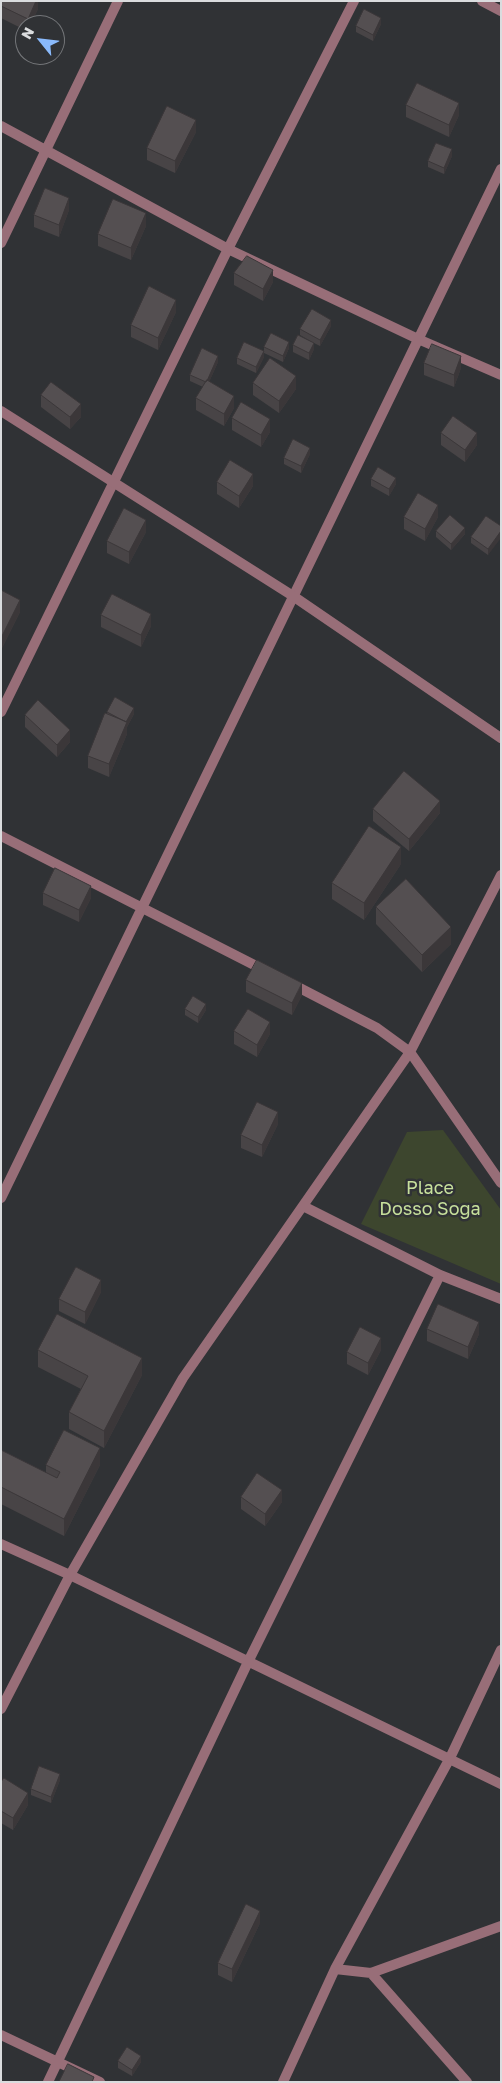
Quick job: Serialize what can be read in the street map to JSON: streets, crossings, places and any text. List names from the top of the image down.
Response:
{
  "parks": ["Place Dosso Soga"],
  "north": "top left"
}
